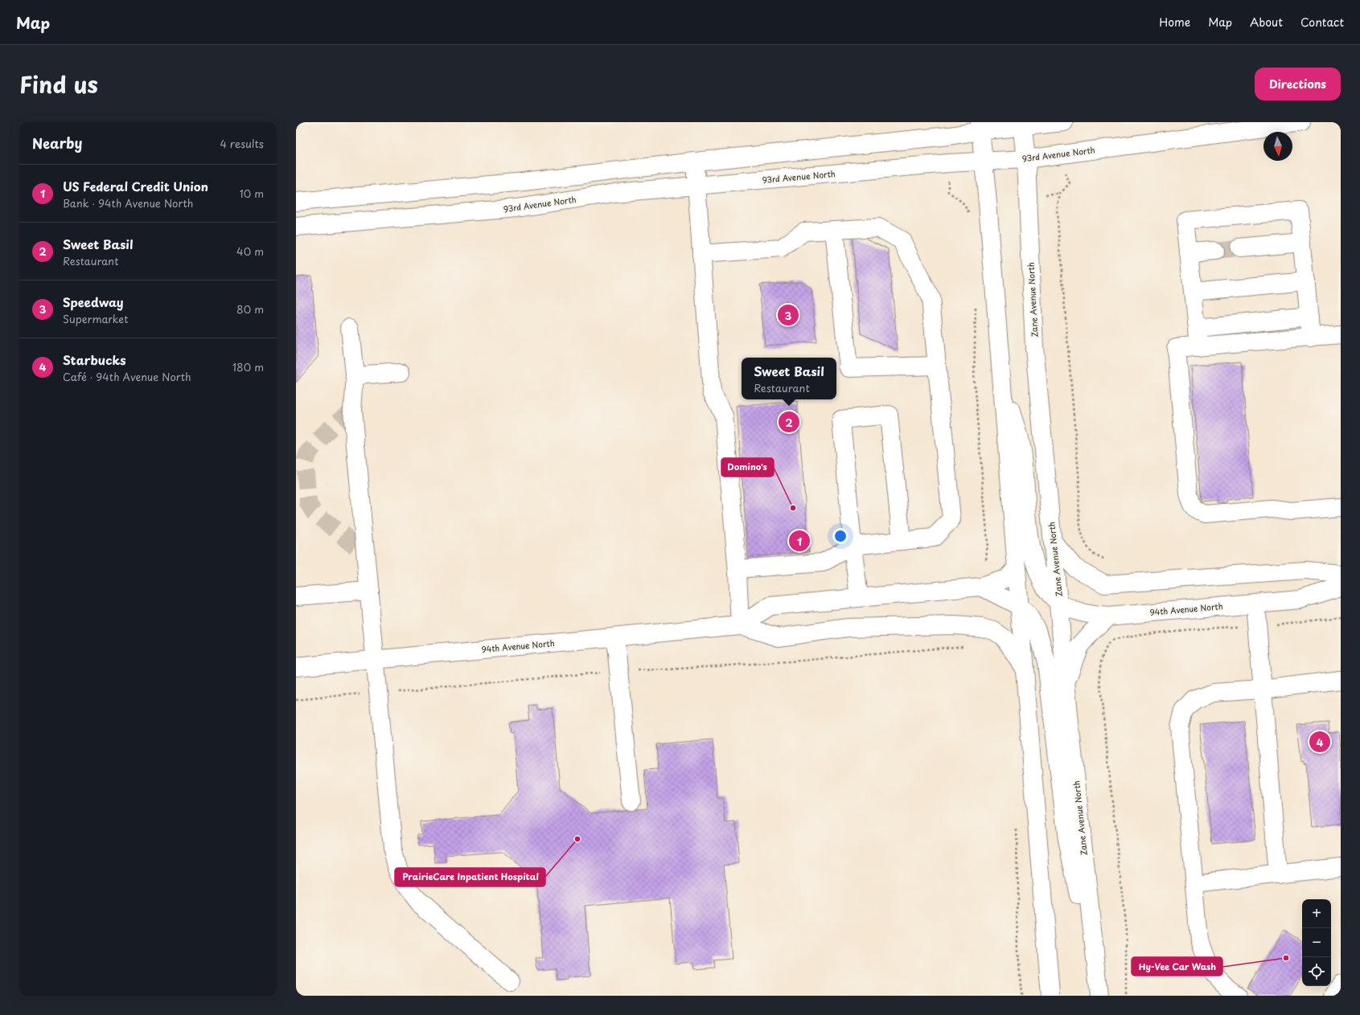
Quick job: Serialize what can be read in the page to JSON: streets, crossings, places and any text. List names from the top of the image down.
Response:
{
  "streets": {
    "street": ["93rd Avenue North", "Zane Avenue North", "94th Avenue North"]
  },
  "crossings": [
    ["93rd Avenue North", "Zane Avenue North"],
    ["Zane Avenue North", "94th Avenue North"]
  ],
  "places": ["Domino's", "PrairieCare Inpatient Hospital", "Hy-Vee Car Wash"],
  "north": "bottom",
  "page": {
    "header": "Map",
    "nav": [
      "Home",
      "Map",
      "About",
      "Contact"
    ],
    "title": "Find us",
    "buttons": "Directions",
    "heading": ["Nearby", "4 results"],
    "list": [
      {
        "mark": "1",
        "name": "US Federal Credit Union",
        "note": "Bank · 94th Avenue North",
        "value": "10 m"
      },
      {
        "mark": "2",
        "name": "Sweet Basil",
        "note": "Restaurant",
        "value": "40 m"
      },
      {
        "mark": "3",
        "name": "Speedway",
        "note": "Supermarket",
        "value": "80 m"
      },
      {
        "mark": "4",
        "name": "Starbucks",
        "note": "Café · 94th Avenue North",
        "value": "180 m"
      }
    ],
    "pins": [
      "3",
      "2",
      "1",
      "4"
    ],
    "popup": ["Sweet Basil", "Restaurant"],
    "map_buttons": ["+", "−"]
  }
}
